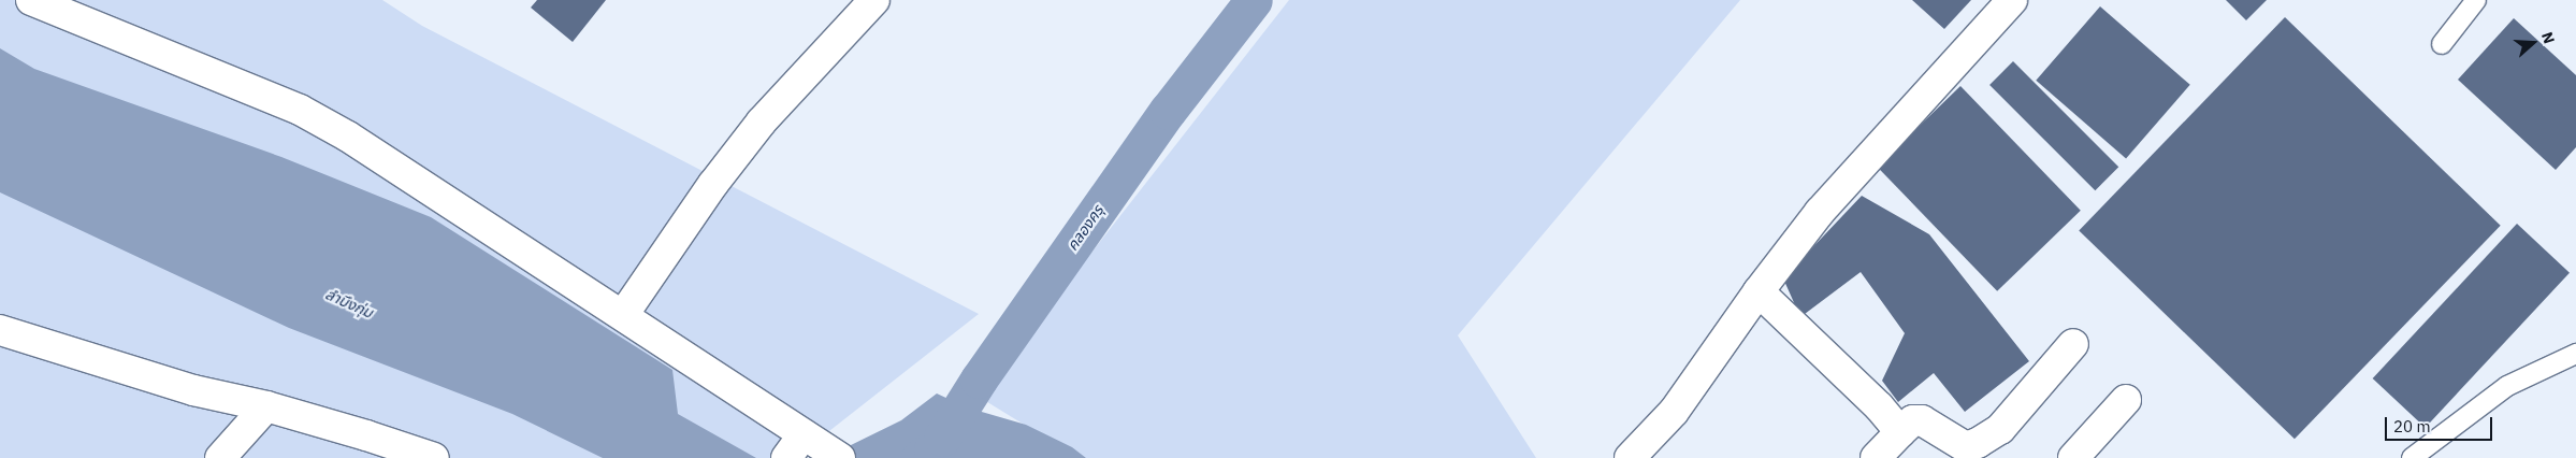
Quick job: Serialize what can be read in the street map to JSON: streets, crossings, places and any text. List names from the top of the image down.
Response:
{
  "water": ["คลองครุ", "ลำบึงกุ่ม"],
  "scale_bar": "20 m",
  "north": "right"
}
